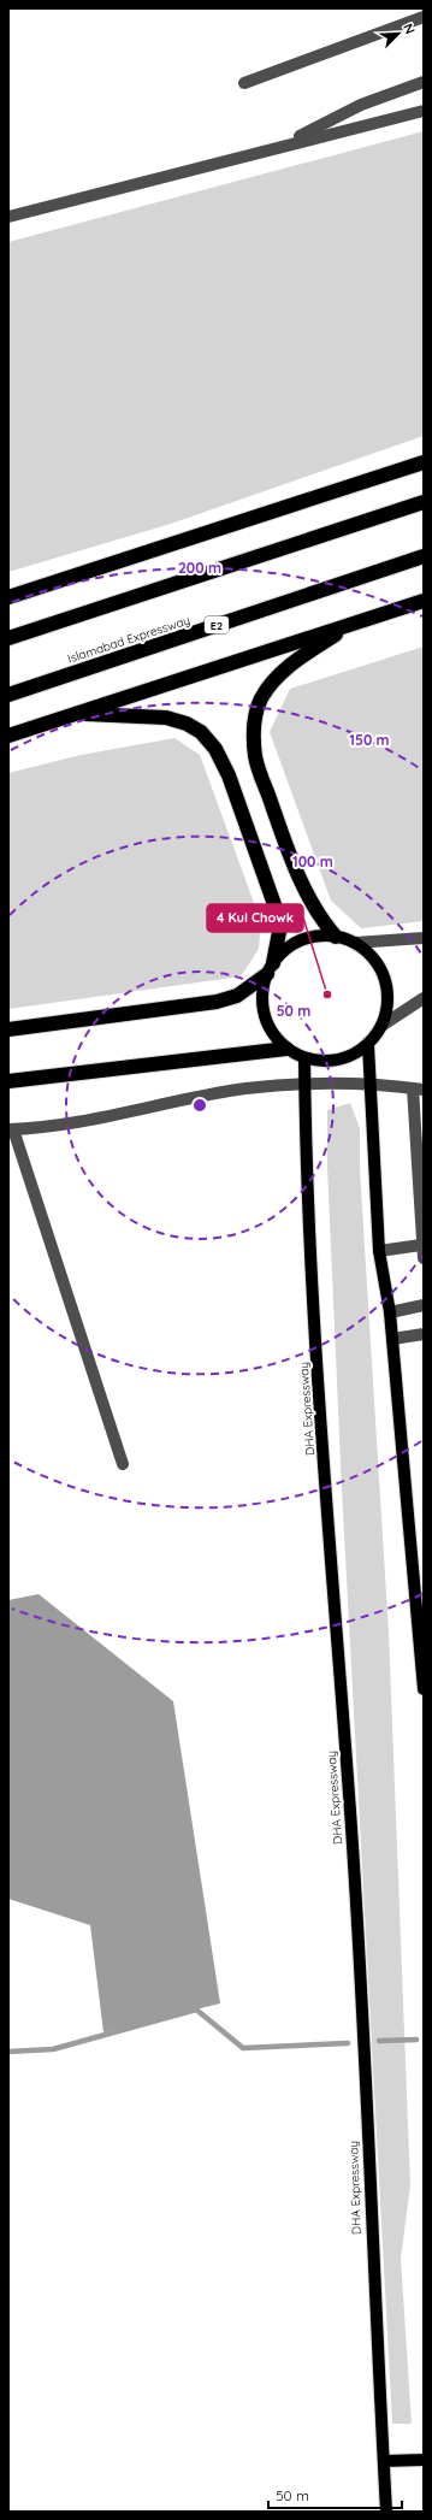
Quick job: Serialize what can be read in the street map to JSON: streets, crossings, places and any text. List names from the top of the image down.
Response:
{
  "streets": {
    "highway": ["E2", "Islamabad Expressway"],
    "main road": ["DHA Expressway"]
  },
  "places": ["4 Kul Chowk"],
  "scale_bar": "50 m",
  "north": "top right",
  "rings": [
    "200 m",
    "150 m",
    "100 m",
    "50 m"
  ]
}
